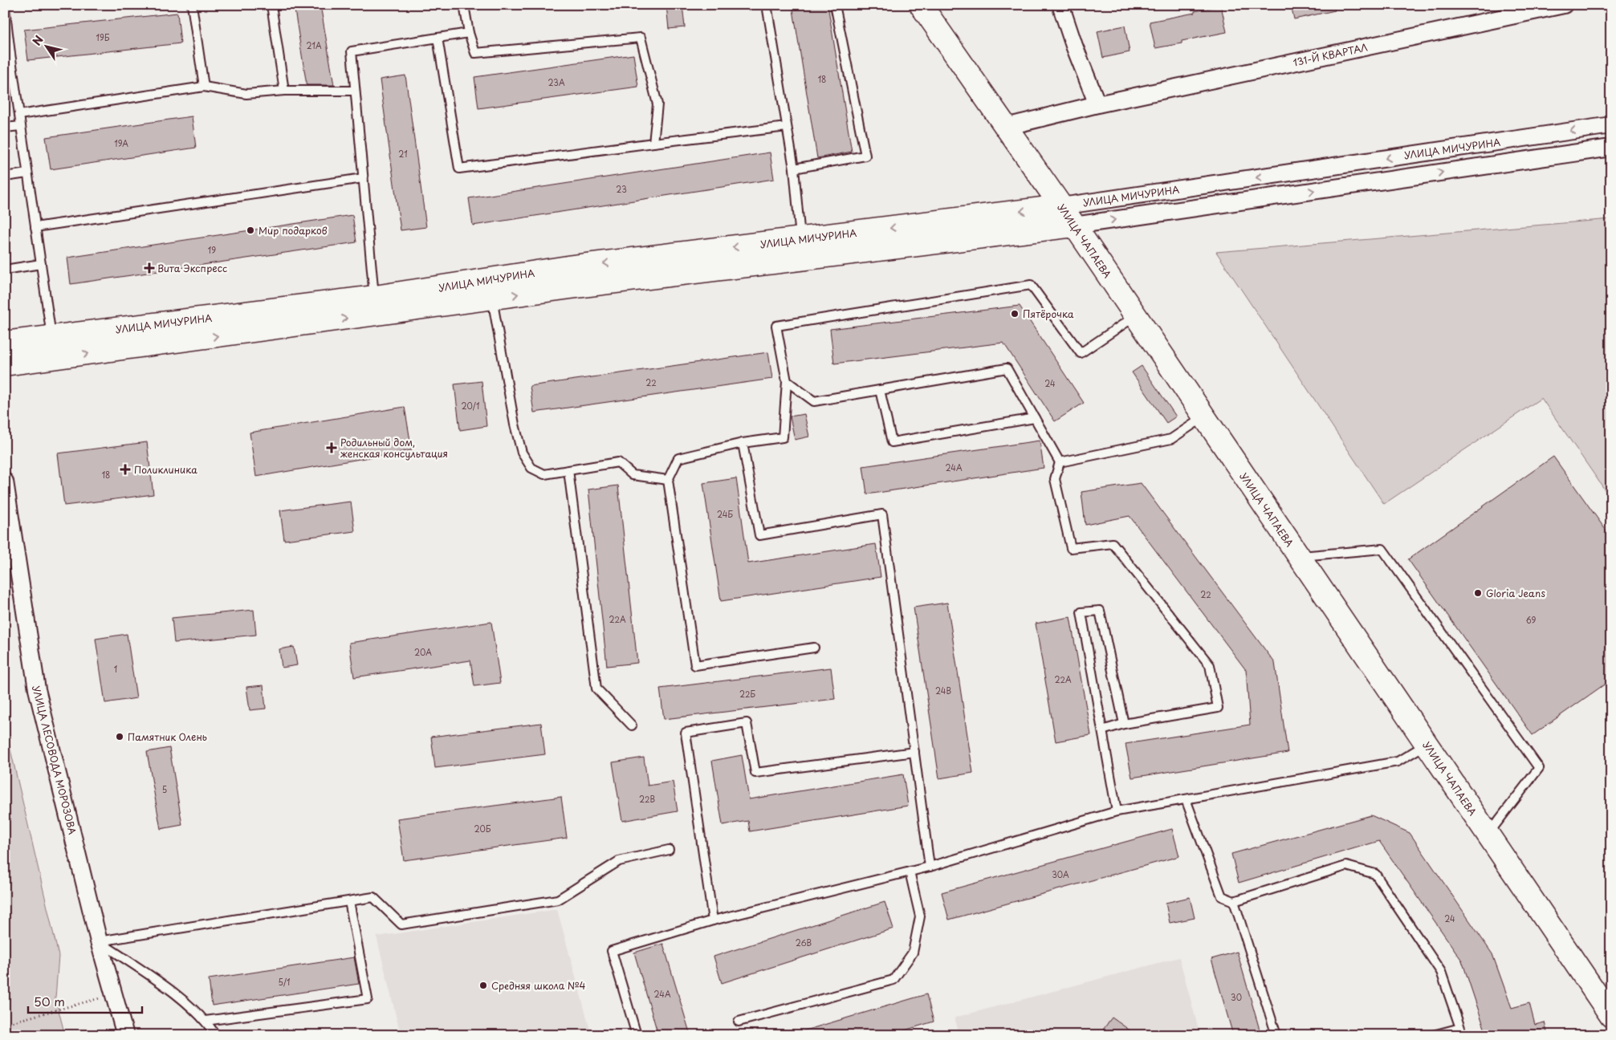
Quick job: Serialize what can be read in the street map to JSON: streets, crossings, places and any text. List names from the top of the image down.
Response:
{
  "streets": {
    "street": [
      "131-Й КВАРТАЛ",
      "УЛИЦА МИЧУРИНА",
      "УЛИЦА ЧАПАЕВА",
      "УЛИЦА ЛЕСОВОДА МОРОЗОВА"
    ]
  },
  "crossings": [
    ["131-Й КВАРТАЛ", "УЛИЦА ЧАПАЕВА"],
    ["УЛИЦА МИЧУРИНА", "УЛИЦА ЧАПАЕВА"]
  ],
  "places": {
    "other": [
      "Мир подарков",
      "Пятёрочка",
      "Gloria Jeans",
      "Памятник Олень",
      "Средняя школа №4"
    ],
    "health": ["Вита Экспресс", "Родильный дом, женская консультация", "Поликлиника"]
  },
  "house_numbers": [
    "19Б",
    "21А",
    "18",
    "23А",
    "19А",
    "21",
    "23",
    "19",
    "22",
    "24",
    "20/1",
    "24А",
    "18",
    "24Б",
    "22",
    "22А",
    "69",
    "20А",
    "1",
    "22А",
    "24В",
    "22Б",
    "5",
    "22В",
    "20Б",
    "30А",
    "24",
    "26В",
    "5/1",
    "24А",
    "30"
  ],
  "scale_bar": "50 m",
  "north": "top left"
}
